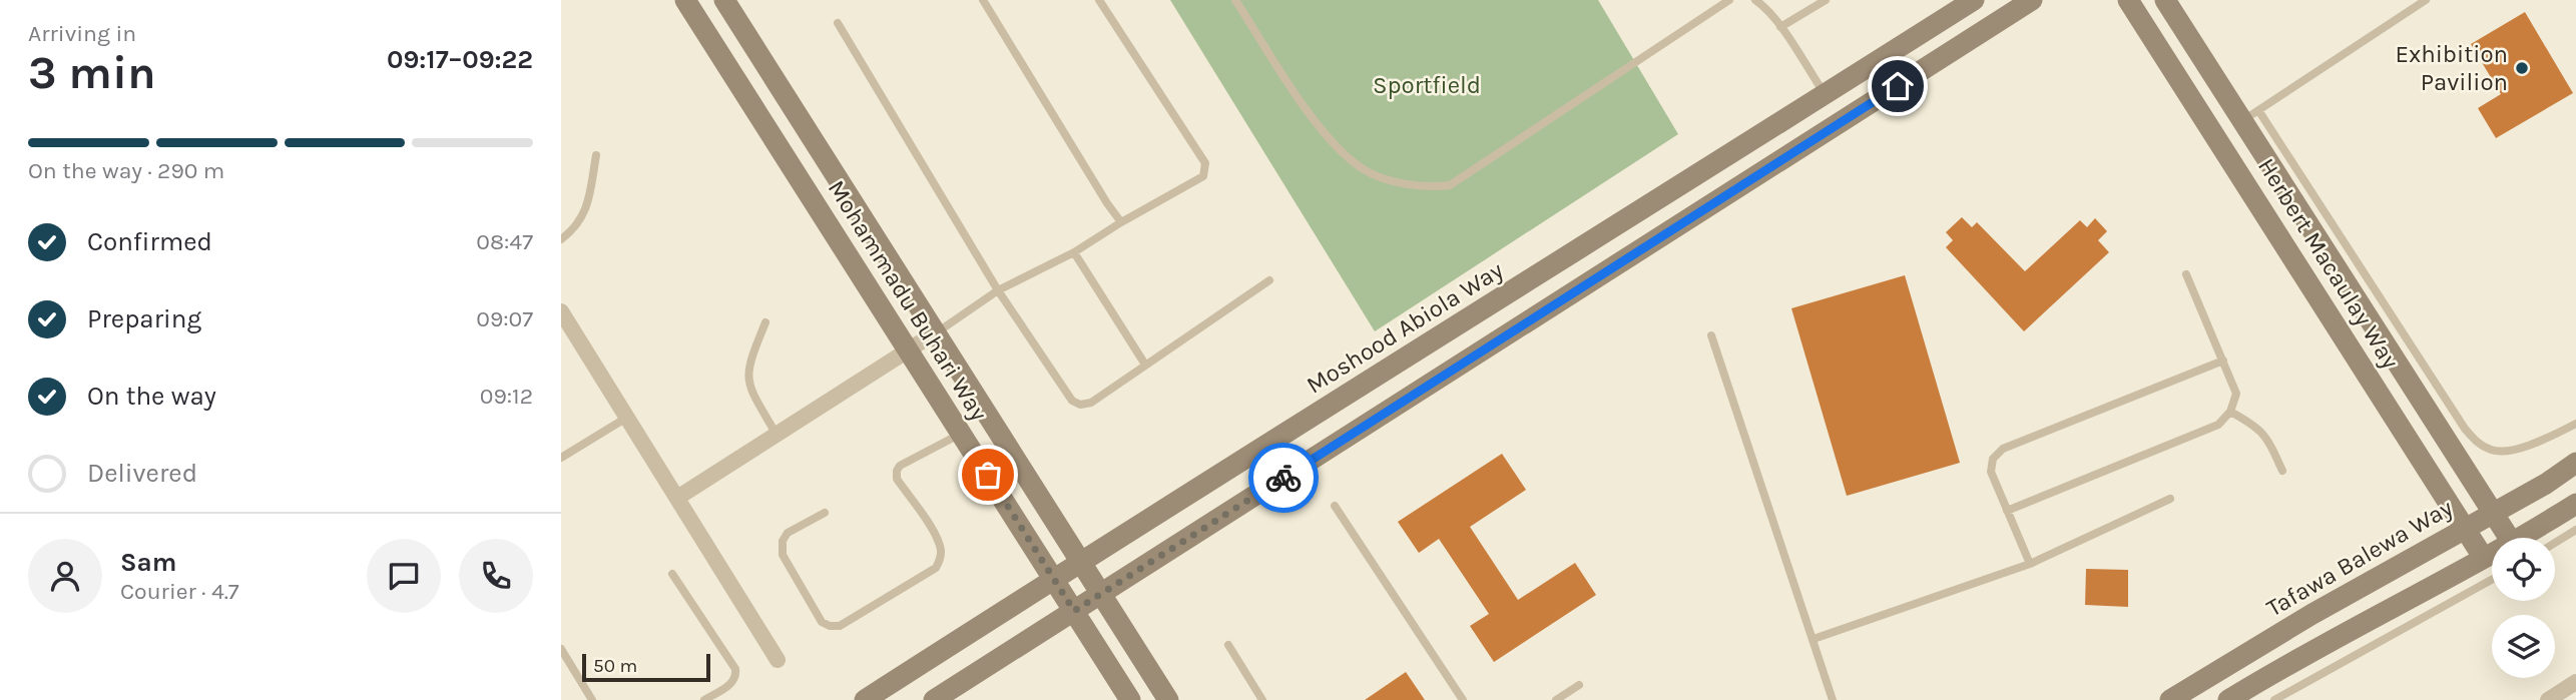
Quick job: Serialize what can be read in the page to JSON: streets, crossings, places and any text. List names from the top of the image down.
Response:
{
  "streets": {
    "main road": [
      "Herbert Macaulay Way",
      "Mohammadu Buhari Way",
      "Moshood Abiola Way",
      "Tafawa Balewa Way"
    ]
  },
  "crossings": [
    ["Herbert Macaulay Way", "Tafawa Balewa Way"],
    ["Mohammadu Buhari Way", "Moshood Abiola Way"]
  ],
  "parks": ["Sportfield"],
  "places": ["Exhibition Pavilion"],
  "scale_bar": "50 m",
  "page": {
    "heading": ["3 min", "Arriving in", "09:17–09:22"],
    "panel": ["Sam", "Courier · 4.7"],
    "bar": "On the way · 290 m",
    "list": [
      ["Confirmed", "08:47"],
      ["Preparing", "09:07"],
      ["On the way", "09:12"],
      "Delivered"
    ],
    "scale": "50 m"
  }
}
